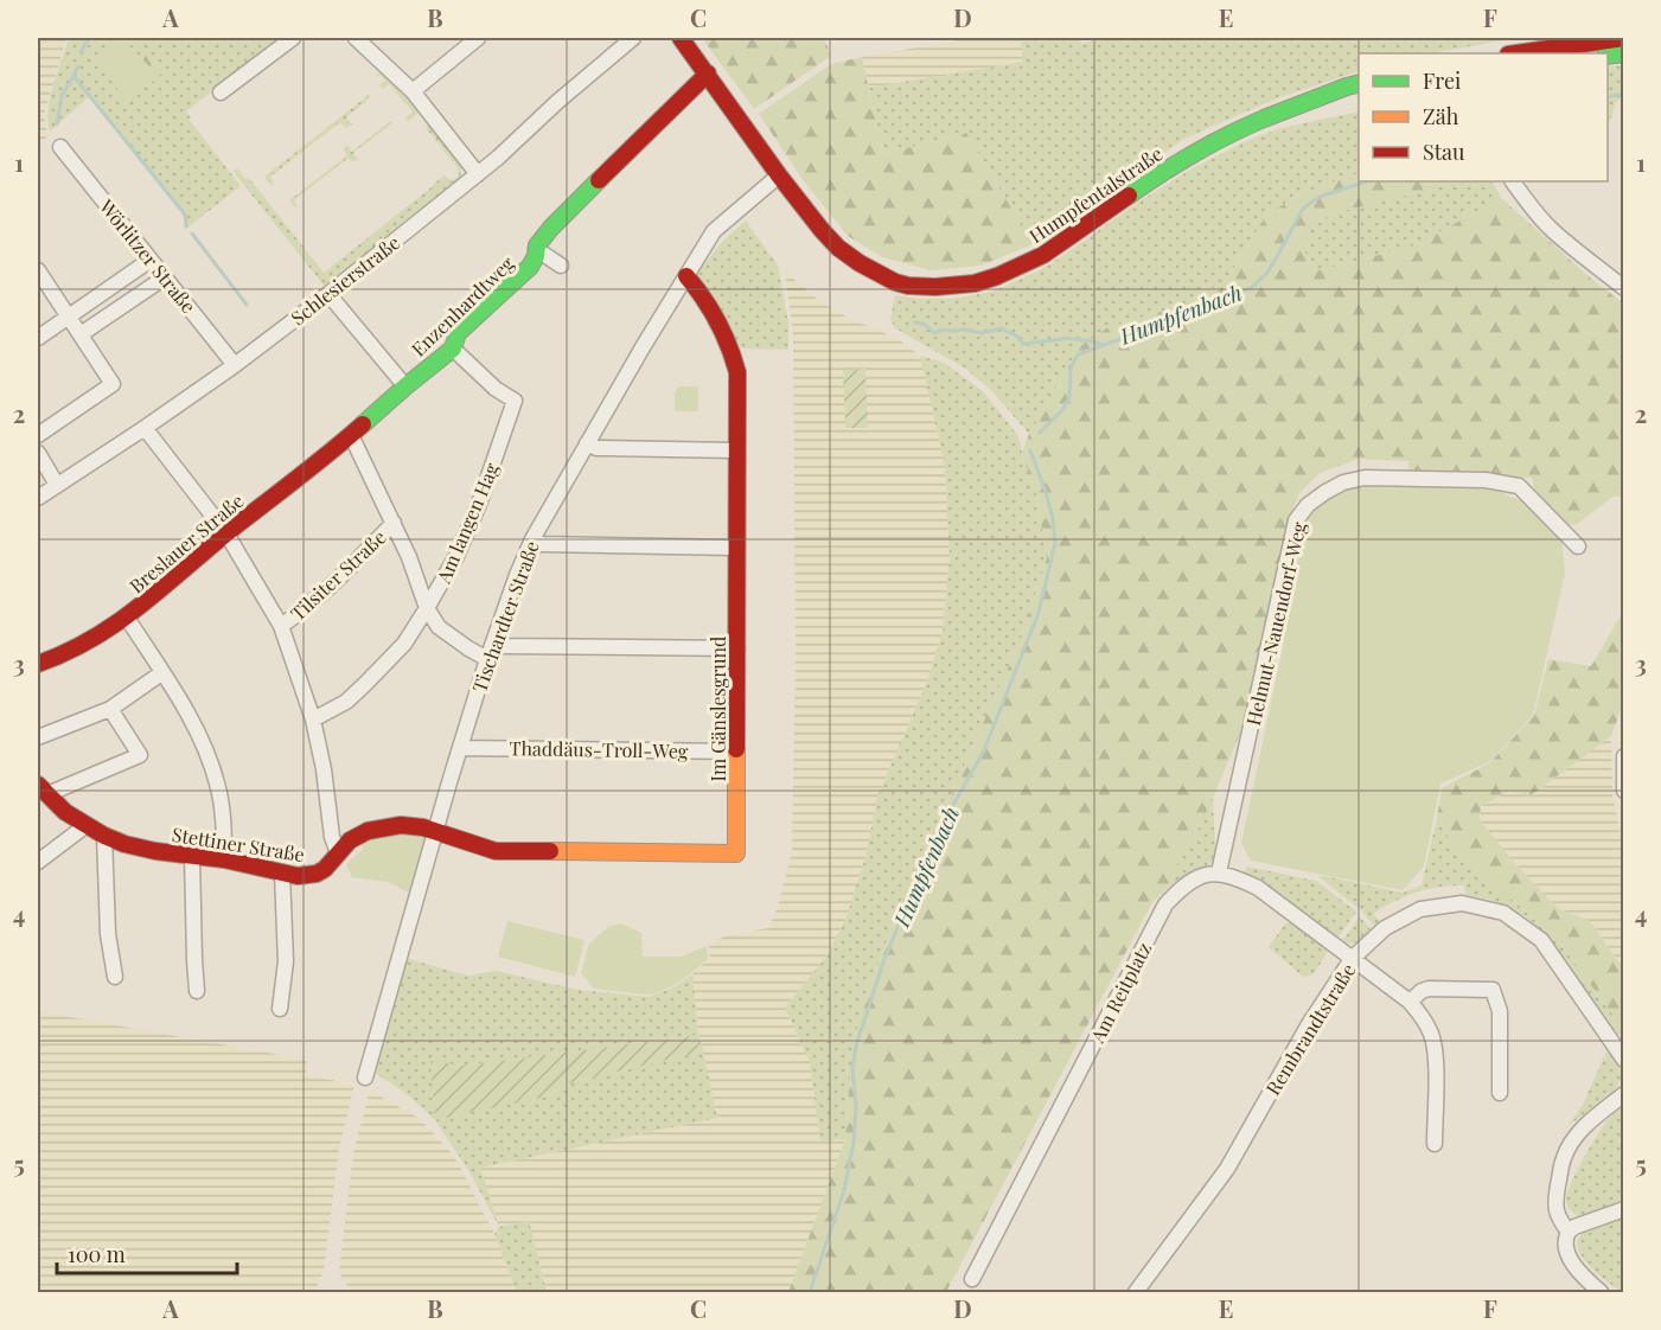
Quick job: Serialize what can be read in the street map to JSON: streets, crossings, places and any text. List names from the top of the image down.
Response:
{
  "streets": {
    "street": [
      "Humpfentalstraße",
      "Wörlitzer Straße",
      "Schlesierstraße",
      "Enzenhardtweg",
      "Am langen Hag",
      "Breslauer Straße",
      "Tilsiter Straße",
      "Tischardter Straße",
      "Helmut-Nauendorf-Weg",
      "Im Gänslesgrund",
      "Thaddäus-Troll-Weg",
      "Stettiner Straße",
      "Am Reitplatz",
      "Rembrandtstraße"
    ]
  },
  "crossings": [
    ["Humpfentalstraße", "Enzenhardtweg"],
    ["Humpfentalstraße", "Tischardter Straße"],
    ["Wörlitzer Straße", "Schlesierstraße"],
    ["Enzenhardtweg", "Am langen Hag"],
    ["Enzenhardtweg", "Breslauer Straße"],
    ["Tischardter Straße", "Im Gänslesgrund"],
    ["Tischardter Straße", "Thaddäus-Troll-Weg"],
    ["Tischardter Straße", "Stettiner Straße"],
    ["Helmut-Nauendorf-Weg", "Am Reitplatz"],
    ["Im Gänslesgrund", "Thaddäus-Troll-Weg"],
    ["Im Gänslesgrund", "Stettiner Straße"]
  ],
  "water": ["Humpfenbach"],
  "legend": ["Frei", "Zäh", "Stau"],
  "scale_bar": "100 m",
  "grid": {
    "columns": [
      "A",
      "B",
      "C",
      "D",
      "E",
      "F"
    ],
    "rows": [
      "1",
      "2",
      "3",
      "4",
      "5"
    ]
  }
}
